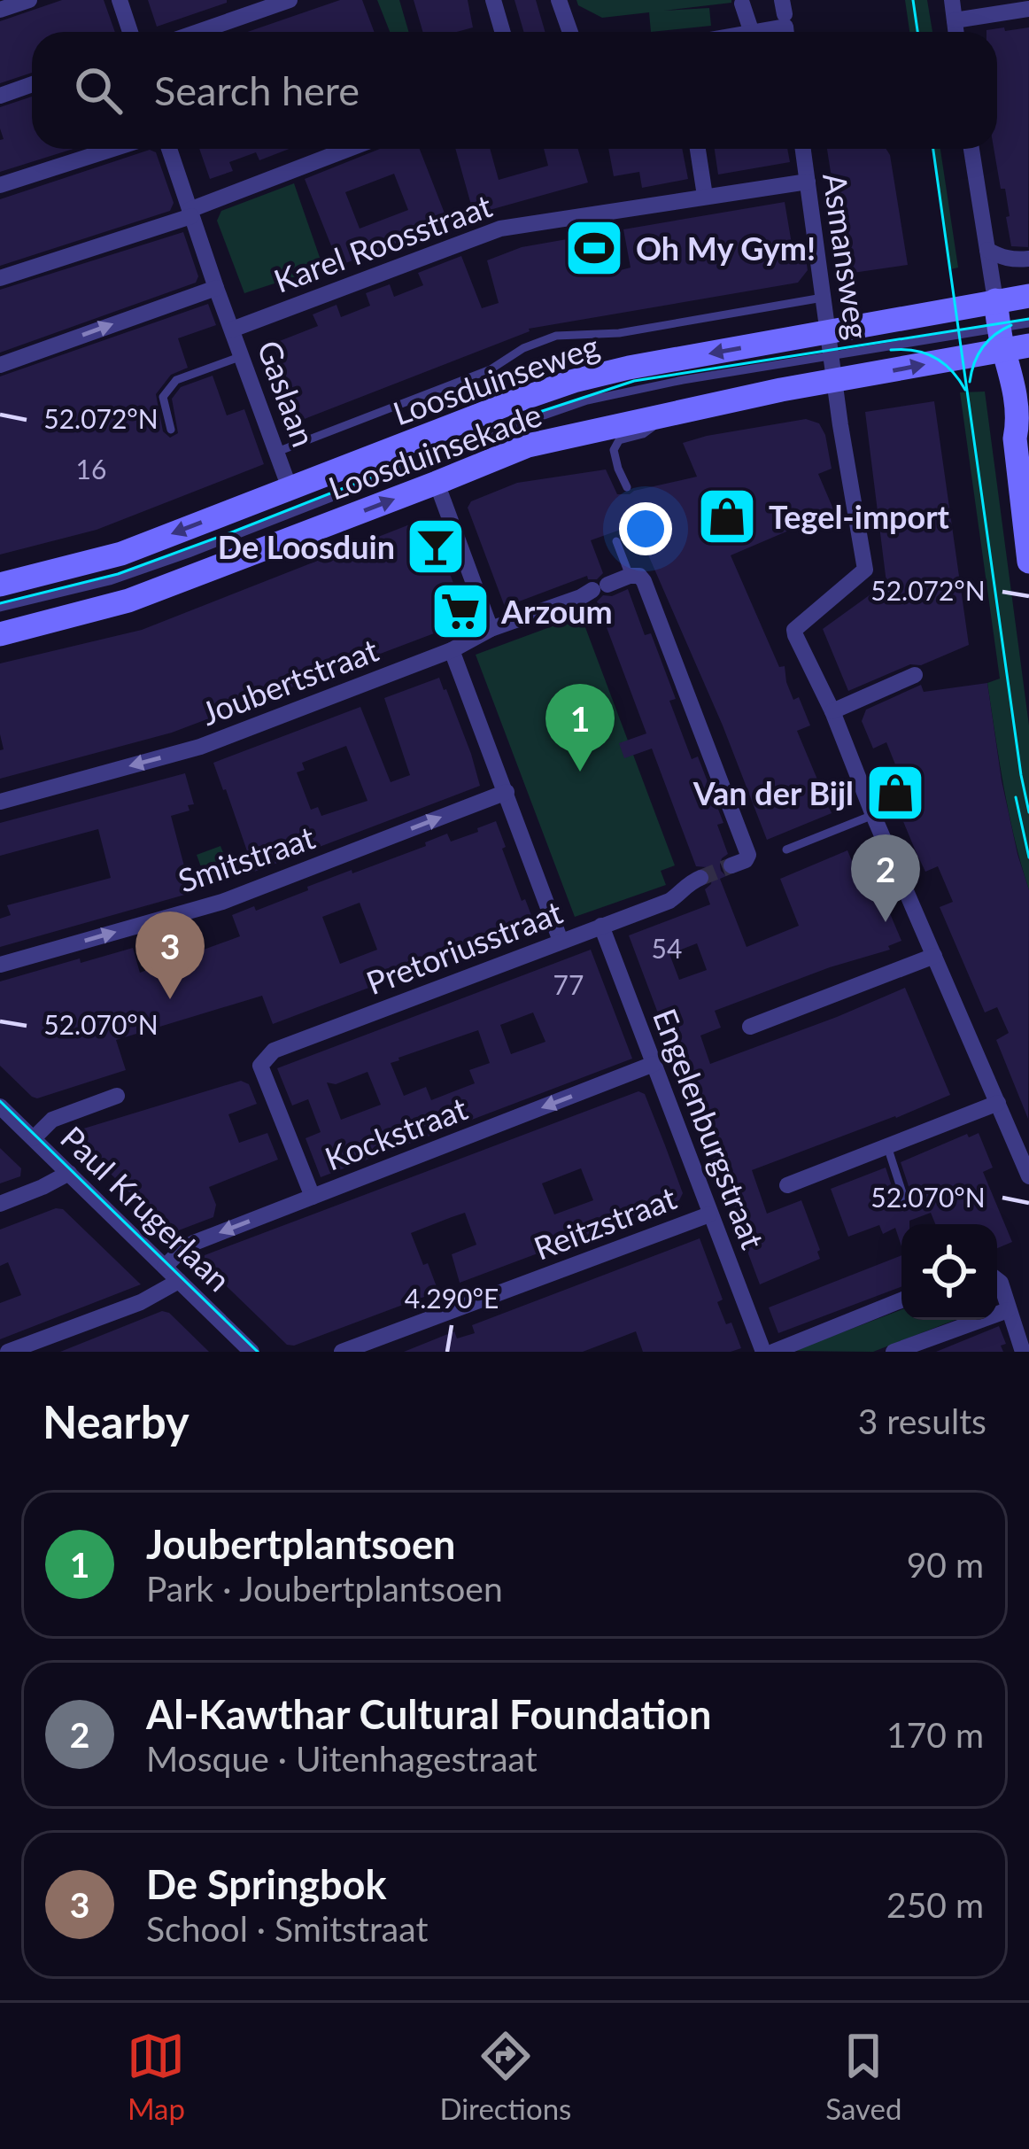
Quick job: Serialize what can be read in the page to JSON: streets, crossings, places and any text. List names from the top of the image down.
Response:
{
  "streets": {
    "main road": ["Loosduinseweg", "Loosduinsekade"],
    "street": [
      "Karel Roosstraat",
      "Asmansweg",
      "Gaslaan",
      "Joubertstraat",
      "Smitstraat",
      "Pretoriusstraat",
      "Engelenburgstraat",
      "Kockstraat",
      "Paul Krugerlaan",
      "Reitzstraat"
    ]
  },
  "crossings": [
    ["Karel Roosstraat", "Asmansweg"],
    ["Karel Roosstraat", "Gaslaan"],
    ["Asmansweg", "Loosduinseweg"],
    ["Asmansweg", "Loosduinsekade"],
    ["Loosduinseweg", "Gaslaan"],
    ["Loosduinseweg", "Loosduinsekade"],
    ["Pretoriusstraat", "Engelenburgstraat"],
    ["Pretoriusstraat", "Kockstraat"],
    ["Engelenburgstraat", "Kockstraat"],
    ["Engelenburgstraat", "Reitzstraat"],
    ["Kockstraat", "Paul Krugerlaan"]
  ],
  "one_way": [
    "Loosduinsekade",
    "Joubertstraat",
    "Smitstraat",
    "Kockstraat"
  ],
  "places": {
    "sports": ["Oh My Gym!"],
    "shop": ["Tegel-import", "Van der Bijl"],
    "bar": ["De Loosduin"],
    "supermarket": ["Arzoum"]
  },
  "house_numbers": ["16", "54", "77"],
  "page": {
    "search": "Search here",
    "pins": ["1", "2", "3"],
    "heading": ["Nearby", "3 results"],
    "list": [
      {
        "mark": "1",
        "name": "Joubertplantsoen",
        "note": "Park · Joubertplantsoen",
        "value": "90 m"
      },
      {
        "mark": "2",
        "name": "Al-Kawthar Cultural Foundation",
        "note": "Mosque · Uitenhagestraat",
        "value": "170 m"
      },
      {
        "mark": "3",
        "name": "De Springbok",
        "note": "School · Smitstraat",
        "value": "250 m"
      }
    ],
    "nav": ["Map", "Directions", "Saved"]
  },
  "coordinates": ["52.072°N", "52.070°N", "4.290°E"]
}
